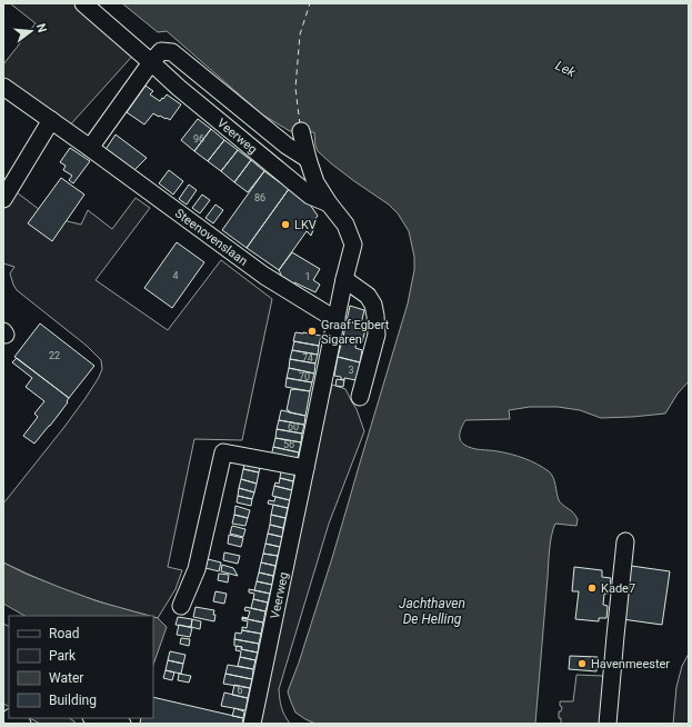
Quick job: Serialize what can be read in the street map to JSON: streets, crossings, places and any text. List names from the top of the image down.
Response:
{
  "streets": {
    "street": ["Veerweg", "Steenovenslaan"]
  },
  "crossings": [
    ["Veerweg", "Steenovenslaan"]
  ],
  "water": ["Lek", "Jachthaven De Helling"],
  "places": [
    "LKV",
    "Graaf Egbert Sigaren",
    "Kade7",
    "Havenmeester"
  ],
  "house_numbers": [
    "96",
    "86",
    "4",
    "1",
    "22",
    "74",
    "3",
    "70",
    "60",
    "56",
    "6"
  ],
  "legend": [
    "Road",
    "Park",
    "Water",
    "Building"
  ],
  "north": "right"
}
